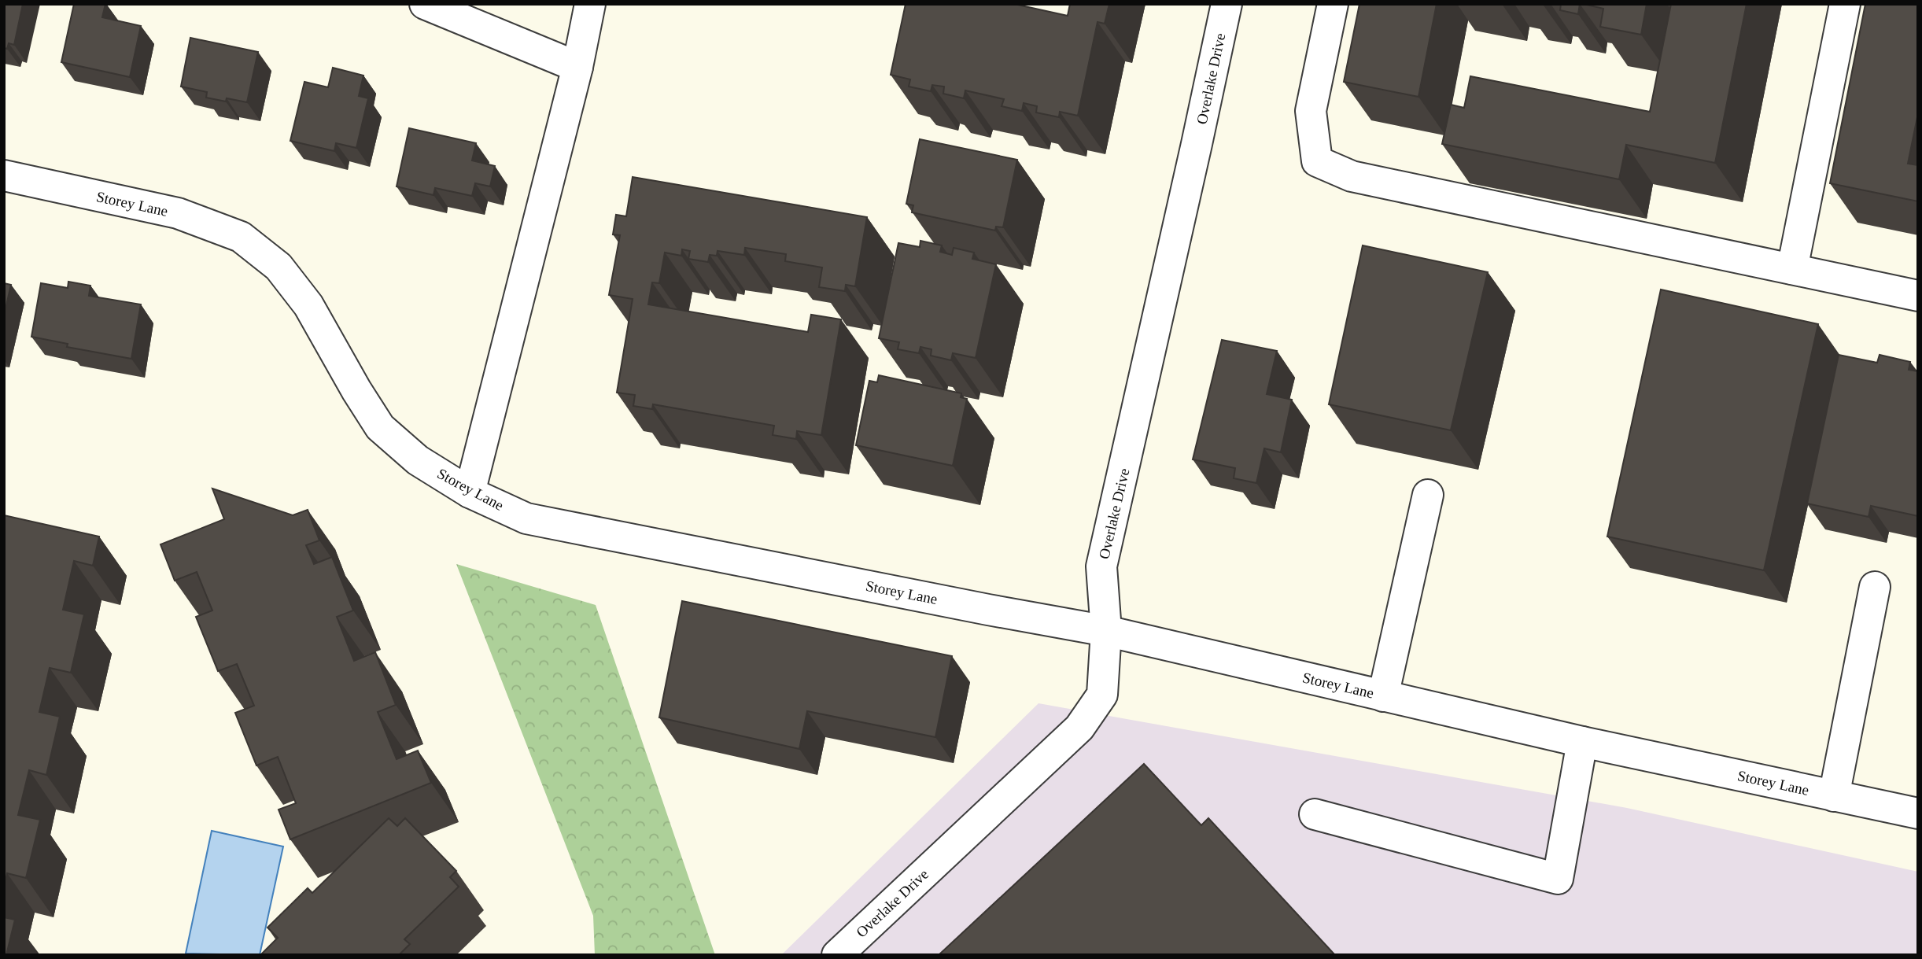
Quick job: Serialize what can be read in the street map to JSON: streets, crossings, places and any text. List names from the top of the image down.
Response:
{
  "streets": {
    "street": ["Overlake Drive", "Storey Lane"]
  },
  "crossings": [
    ["Overlake Drive", "Storey Lane"]
  ]
}
